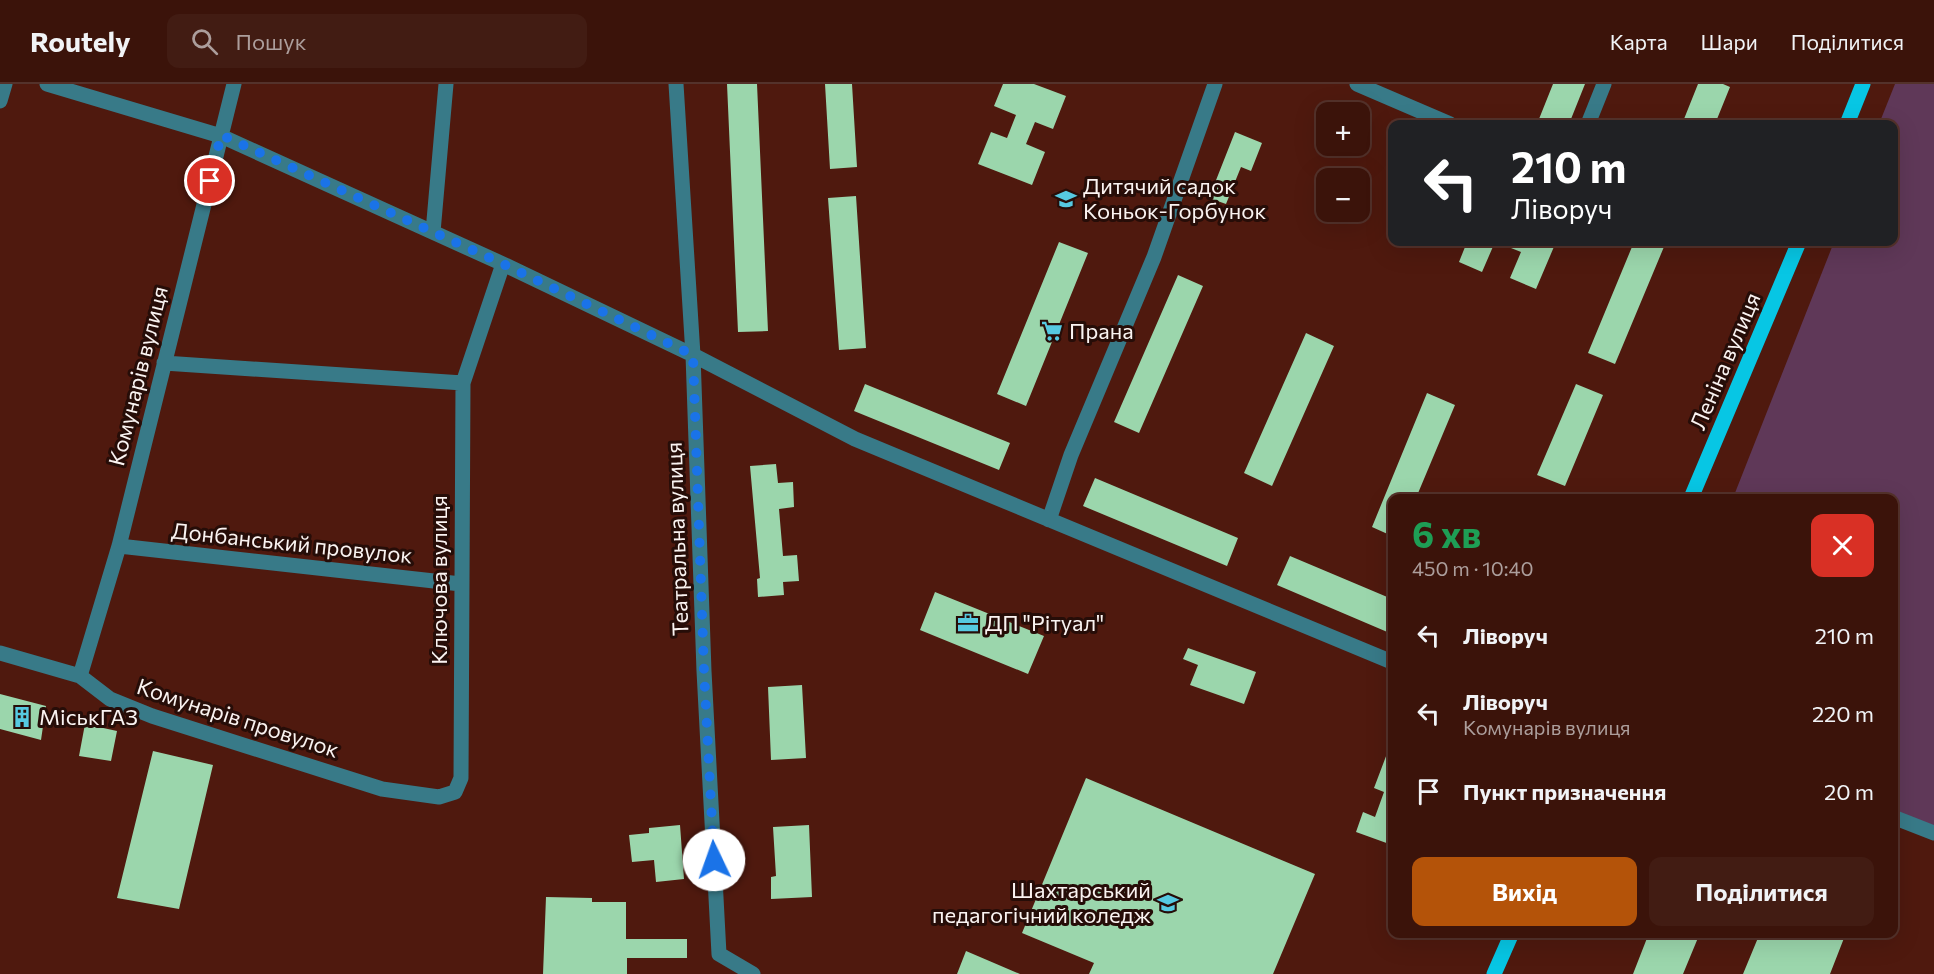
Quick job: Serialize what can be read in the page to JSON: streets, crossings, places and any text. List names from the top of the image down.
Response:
{
  "streets": {
    "main road": ["Леніна вулиця"],
    "street": [
      "Комунарів вулиця",
      "Театральна вулиця",
      "Донбанський провулок",
      "Ключова вулиця",
      "Комунарів провулок"
    ]
  },
  "crossings": [
    ["Комунарів вулиця", "Донбанський провулок"],
    ["Комунарів вулиця", "Комунарів провулок"],
    ["Донбанський провулок", "Ключова вулиця"],
    ["Ключова вулиця", "Комунарів провулок"]
  ],
  "places": {
    "school or university": ["Дитячий садок Коньок-Горбунок", "Шахтарський педагогічний коледж"],
    "supermarket": ["Прана"],
    "office": ["ДП \"Рітуал\""],
    "building": ["МіськГАЗ"]
  },
  "page": {
    "header": "Routely",
    "search": "Пошук",
    "nav": ["Карта", "Шари", "Поділитися"],
    "map_buttons": ["+", "−"],
    "turn": ["210 m", "Ліворуч"],
    "heading": ["6 хв", "450 m · 10:40"],
    "list": [
      {
        "name": "Ліворуч",
        "value": "210 m"
      },
      {
        "name": "Ліворуч",
        "note": "Комунарів вулиця",
        "value": "220 m"
      },
      {
        "name": "Пункт призначення",
        "value": "20 m"
      }
    ],
    "buttons": ["Вихід", "Поділитися"]
  }
}
